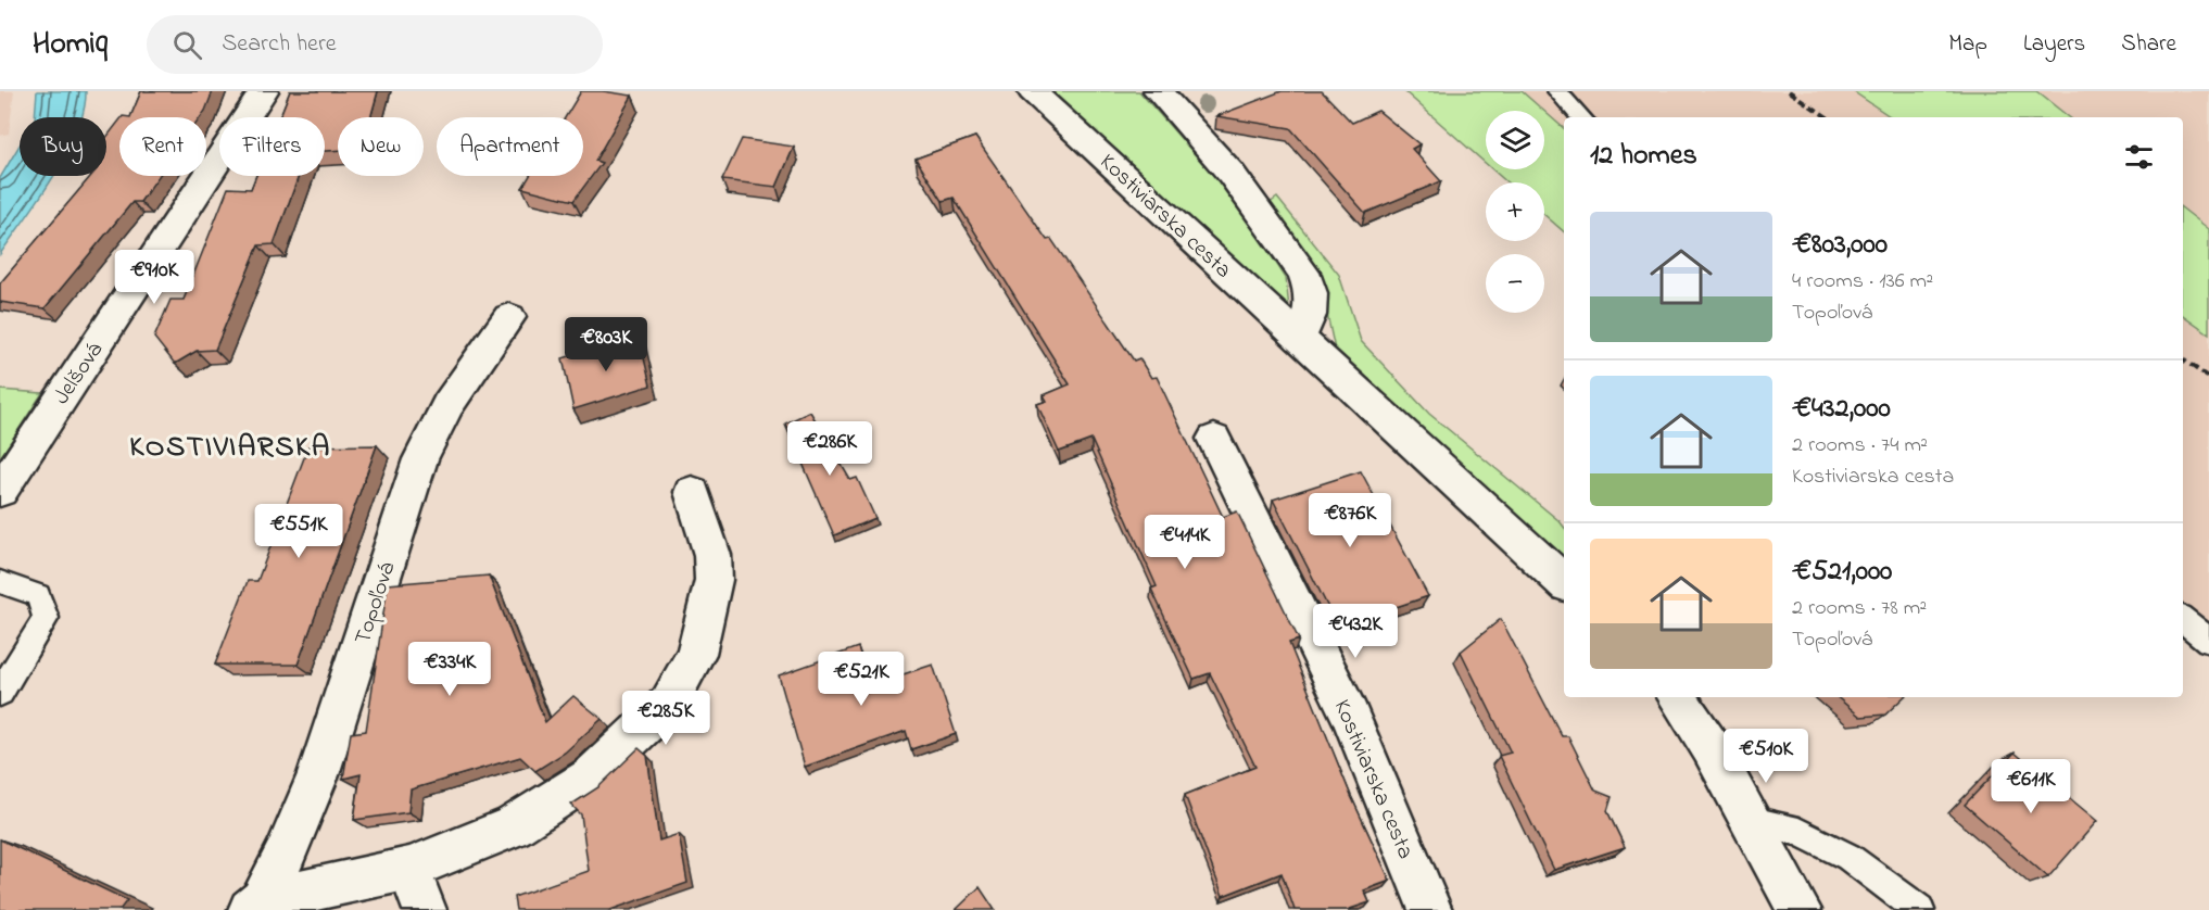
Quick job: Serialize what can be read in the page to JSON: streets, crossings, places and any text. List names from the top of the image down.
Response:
{
  "streets": {
    "street": ["Kostiviarska cesta", "Jelšová", "Topoľová"]
  },
  "districts": ["KOSTIVIARSKA"],
  "page": {
    "header": "Homiq",
    "search": "Search here",
    "nav": ["Map", "Layers", "Share"],
    "map_buttons": ["+", "−"],
    "chip": [
      "Buy",
      "Rent",
      "Filters",
      "New",
      "Apartment"
    ],
    "heading": "12 homes",
    "list": [
      {
        "name": "€803,000",
        "note": "4 rooms · 136 m² · Topoľová"
      },
      {
        "name": "€432,000",
        "note": "2 rooms · 74 m² · Kostiviarska cesta"
      },
      {
        "name": "€521,000",
        "note": "2 rooms · 78 m² · Topoľová"
      }
    ],
    "price": [
      "€910K",
      "€803K",
      "€286K",
      "€876K",
      "€551K",
      "€414K",
      "€432K",
      "€334K",
      "€521K",
      "€285K",
      "€510K",
      "€611K"
    ]
  }
}
